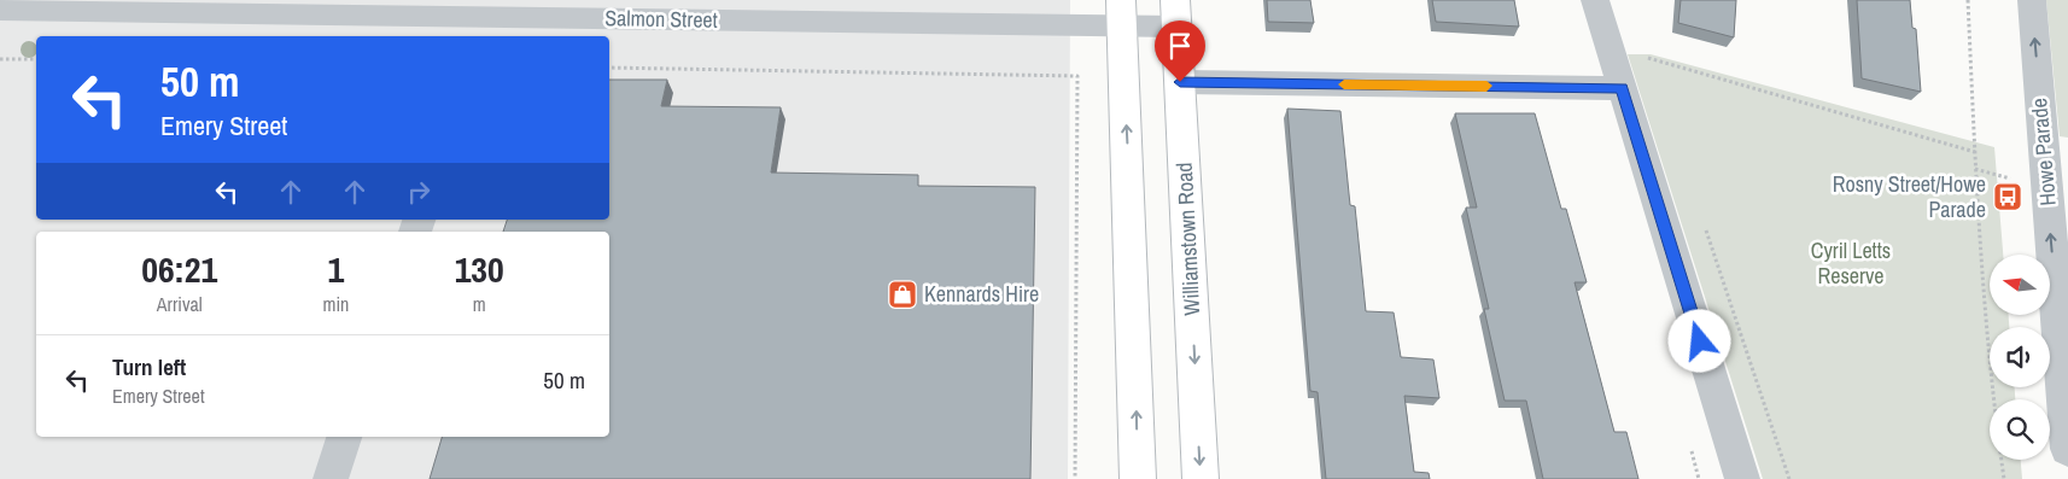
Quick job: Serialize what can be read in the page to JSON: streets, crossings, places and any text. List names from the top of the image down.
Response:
{
  "streets": {
    "main road": ["Williamstown Road"],
    "street": ["Salmon Street", "Howe Parade"]
  },
  "crossings": [
    ["Salmon Street", "Williamstown Road"]
  ],
  "one_way": ["Howe Parade"],
  "parks": ["Cyril Letts Reserve"],
  "places": {
    "bus stop": ["Rosny Street/Howe Parade"],
    "shop": ["Kennards Hire"]
  },
  "north": "left",
  "page": {
    "turn": ["50 m", "Emery Street"],
    "eta": [
      "06:21",
      "Arrival",
      "1",
      "min",
      "130",
      "m"
    ],
    "list": [
      {
        "name": "Turn left",
        "note": "Emery Street",
        "value": "50 m"
      }
    ]
  }
}
